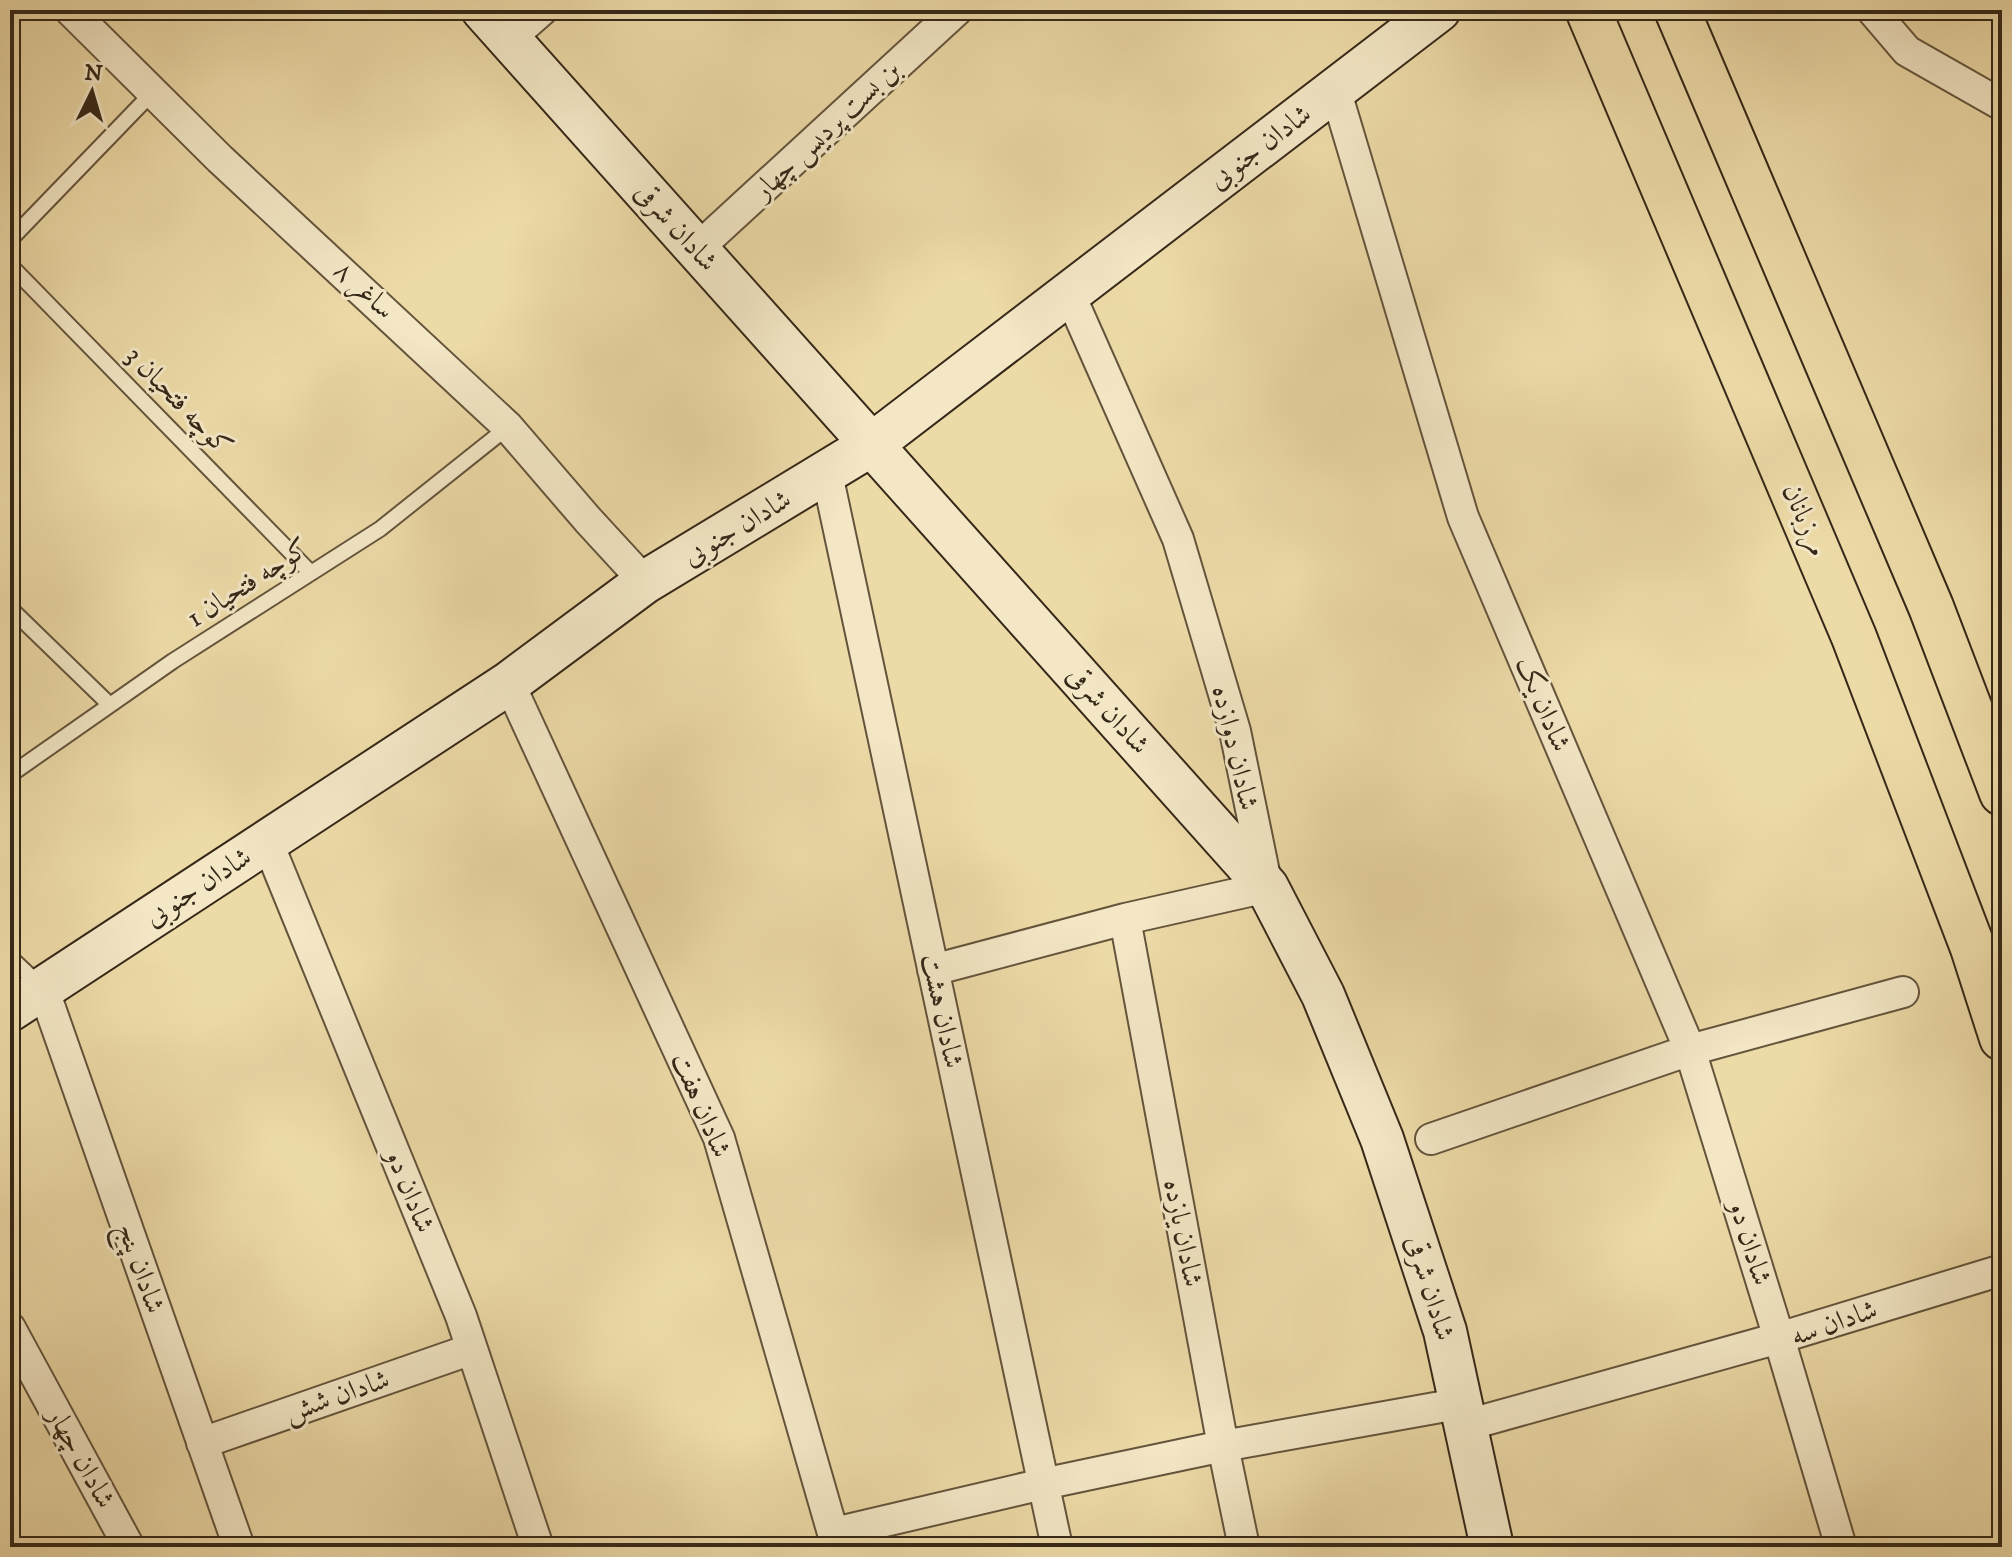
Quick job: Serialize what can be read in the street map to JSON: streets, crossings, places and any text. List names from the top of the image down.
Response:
{
  "streets": {
    "main road": ["مرزبانان"],
    "street": [
      "بن بست پردیس چهار",
      "شادان جنوبی",
      "شادان شرقی",
      "ساغر ٨",
      "شادان یک",
      "شادان دوازده",
      "شادان هشت",
      "شادان هفت",
      "شادان دو",
      "شادان یازده",
      "شادان پنج",
      "شادان سه",
      "شادان شش",
      "شادان چهار"
    ],
    "lane": ["کوچه فتحیان 3", "کوچه فتحیان 1"]
  },
  "crossings": [
    ["بن بست پردیس چهار", "شادان شرقی"],
    ["شادان جنوبی", "شادان شرقی"],
    ["شادان جنوبی", "ساغر ٨"],
    ["شادان جنوبی", "شادان یک"],
    ["شادان جنوبی", "شادان دوازده"],
    ["شادان جنوبی", "شادان هشت"],
    ["شادان جنوبی", "شادان هفت"],
    ["شادان جنوبی", "شادان دو"],
    ["شادان جنوبی", "شادان پنج"],
    ["شادان شرقی", "شادان دوازده"],
    ["ساغر ٨", "کوچه فتحیان 1"],
    ["کوچه فتحیان 3", "کوچه فتحیان 1"],
    ["شادان یک", "شادان دو"],
    ["شادان دو", "شادان سه"],
    ["شادان دو", "شادان شش"],
    ["شادان پنج", "شادان شش"]
  ],
  "north": "top"
}
